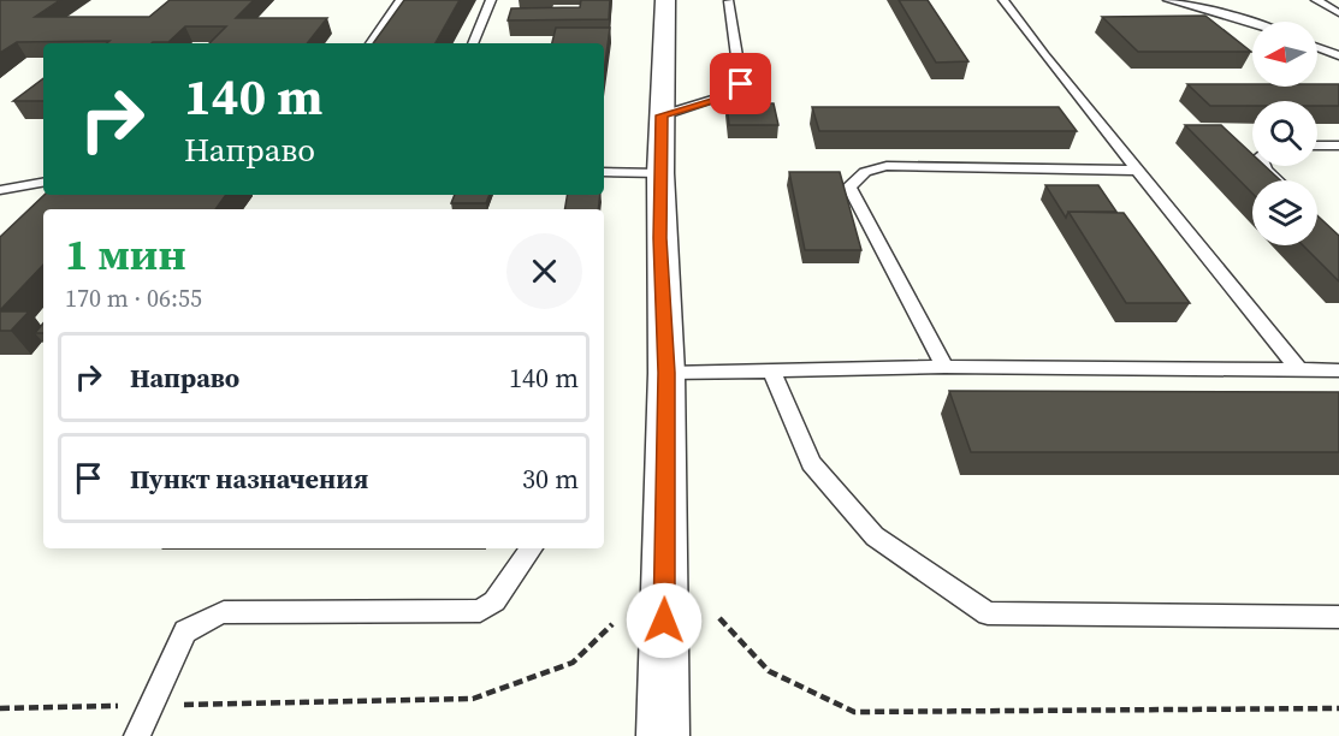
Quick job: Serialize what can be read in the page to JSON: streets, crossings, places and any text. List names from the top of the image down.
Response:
{
  "north": "left",
  "page": {
    "turn": ["140 m", "Направо"],
    "heading": ["1 мин", "170 m · 06:55"],
    "list": [
      {
        "name": "Направо",
        "value": "140 m"
      },
      {
        "name": "Пункт назначения",
        "value": "30 m"
      }
    ]
  }
}
